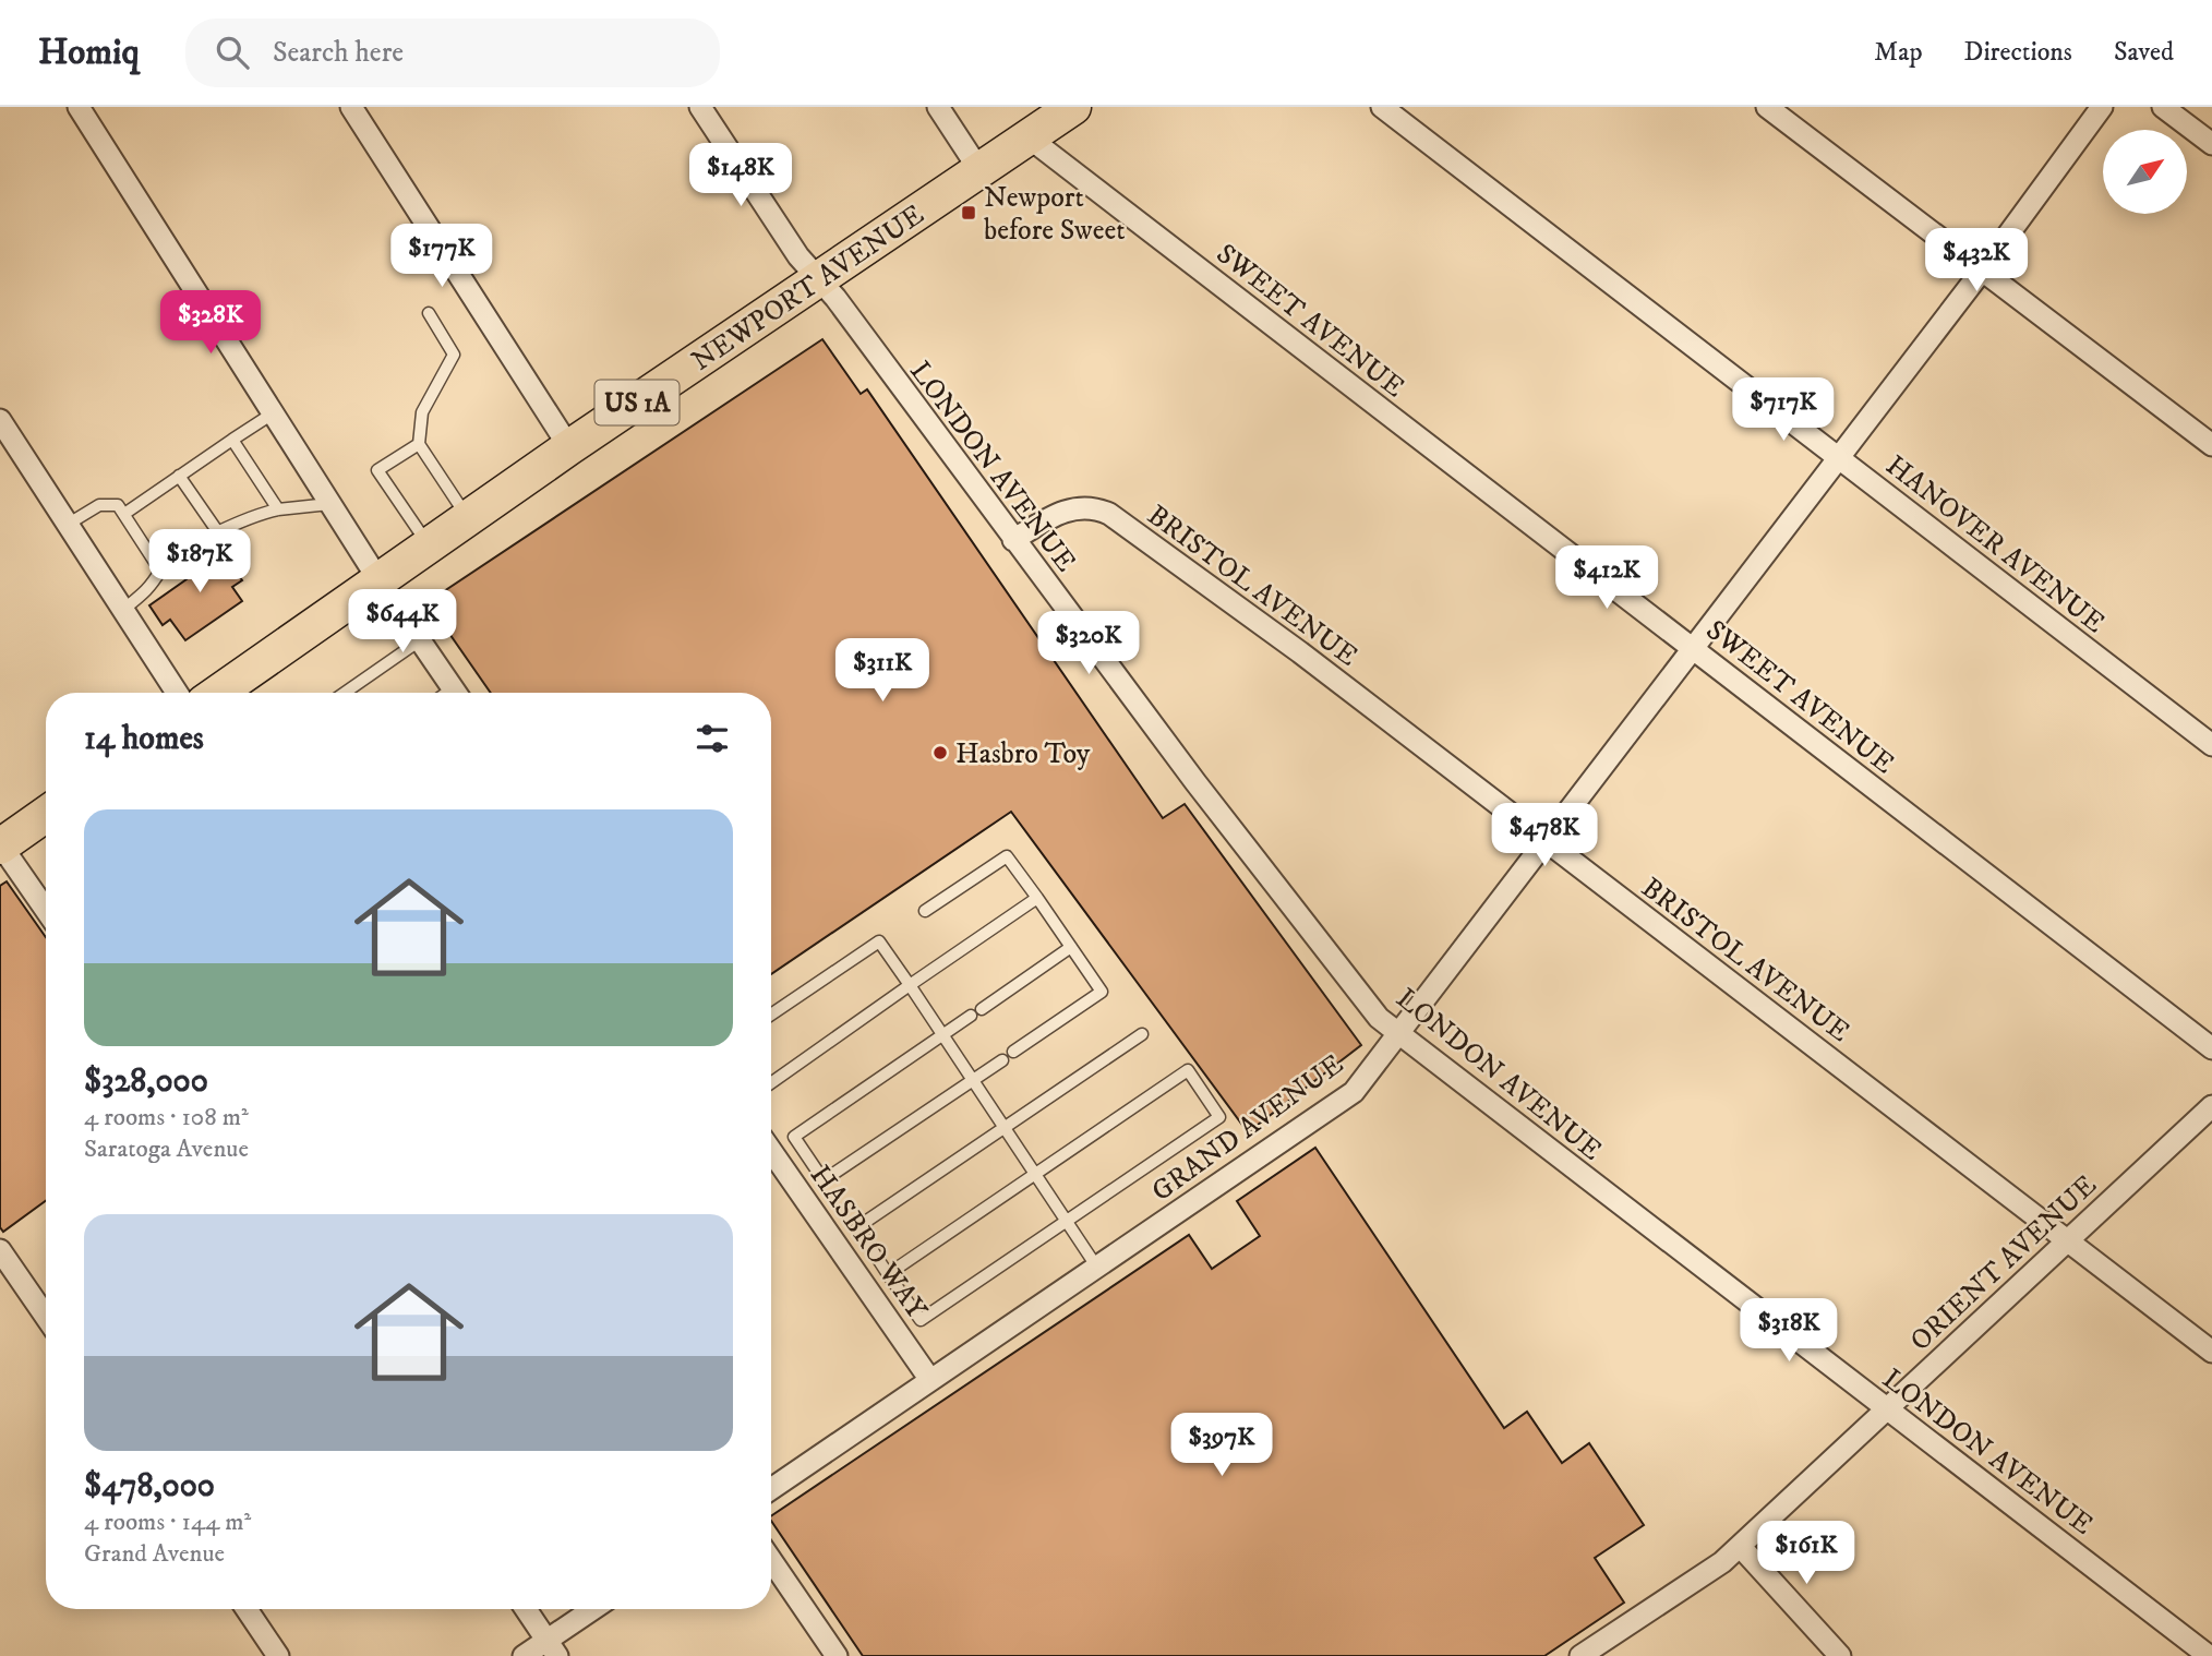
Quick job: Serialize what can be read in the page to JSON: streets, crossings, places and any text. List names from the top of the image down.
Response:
{
  "streets": {
    "main road": ["NEWPORT AVENUE", "US 1A"],
    "street": [
      "SWEET AVENUE",
      "LONDON AVENUE",
      "HANOVER AVENUE",
      "BRISTOL AVENUE",
      "GRAND AVENUE",
      "HASBRO WAY",
      "ORIENT AVENUE"
    ]
  },
  "crossings": [
    ["NEWPORT AVENUE", "SWEET AVENUE"],
    ["NEWPORT AVENUE", "LONDON AVENUE"],
    ["SWEET AVENUE", "GRAND AVENUE"],
    ["LONDON AVENUE", "BRISTOL AVENUE"],
    ["LONDON AVENUE", "GRAND AVENUE"],
    ["LONDON AVENUE", "ORIENT AVENUE"],
    ["HANOVER AVENUE", "GRAND AVENUE"],
    ["BRISTOL AVENUE", "GRAND AVENUE"],
    ["BRISTOL AVENUE", "ORIENT AVENUE"],
    ["GRAND AVENUE", "HASBRO WAY"]
  ],
  "places": {
    "transit": ["Newport before Sweet"],
    "other": ["Hasbro Toy"]
  },
  "north": "top right",
  "page": {
    "header": "Homiq",
    "search": "Search here",
    "nav": ["Map", "Directions", "Saved"],
    "price": [
      "$148K",
      "$177K",
      "$432K",
      "$328K",
      "$717K",
      "$187K",
      "$412K",
      "$644K",
      "$320K",
      "$311K",
      "$478K",
      "$318K",
      "$397K",
      "$161K"
    ],
    "heading": "14 homes",
    "list": [
      {
        "name": "$328,000",
        "note": "4 rooms · 108 m² · Saratoga Avenue"
      },
      {
        "name": "$478,000",
        "note": "4 rooms · 144 m² · Grand Avenue"
      }
    ]
  }
}
